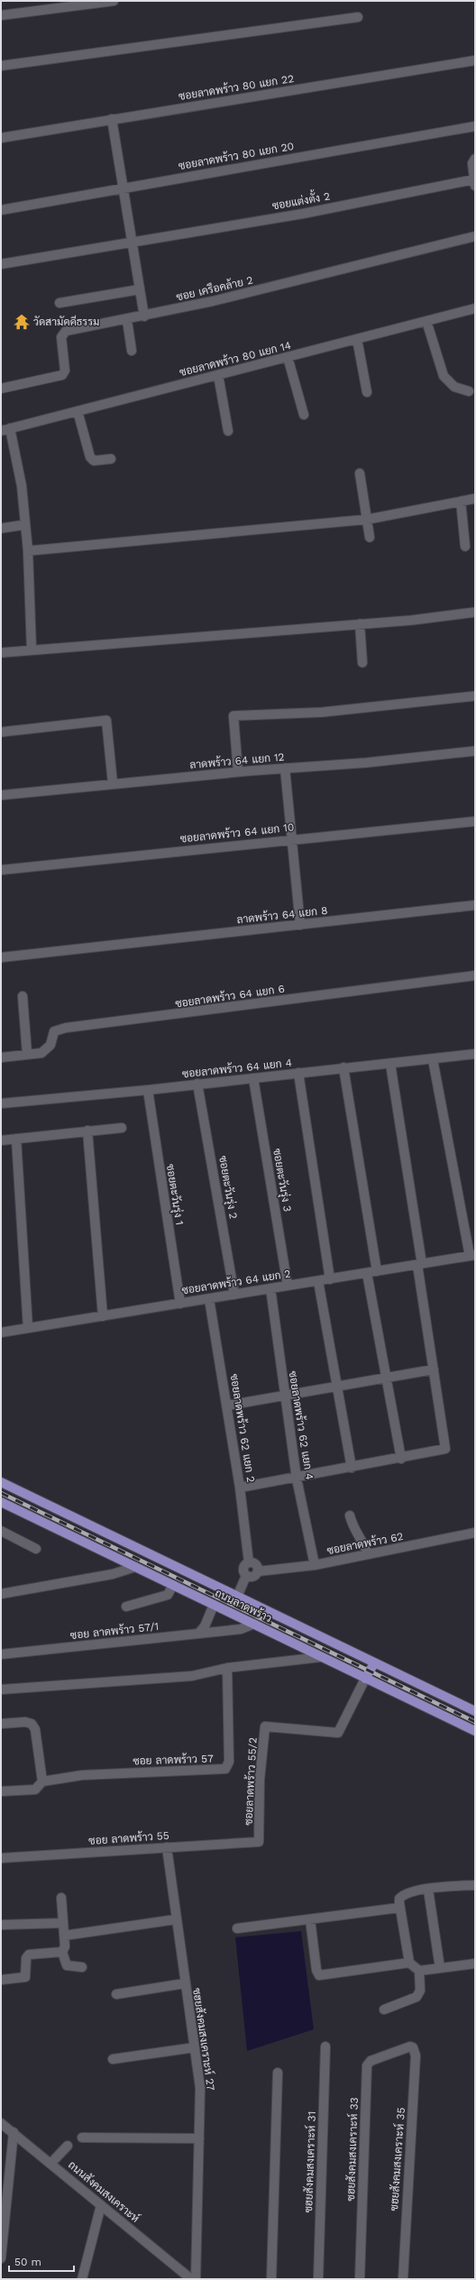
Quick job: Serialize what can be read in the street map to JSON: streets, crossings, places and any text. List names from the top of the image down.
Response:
{
  "streets": {
    "main road": ["ถนนลาดพร้าว"],
    "street": [
      "ซอยลาดพร้าว 80 แยก 22",
      "ซอยลาดพร้าว 80 แยก 20",
      "ซอยแต่งตั้ง 2",
      "ซอย เครือคล้าย 2",
      "ซอยลาดพร้าว 80 แยก 14",
      "ลาดพร้าว 64 แยก 12",
      "ซอยลาดพร้าว 64 แยก 10",
      "ลาดพร้าว 64 แยก 8",
      "ซอยลาดพร้าว 64 แยก 6",
      "ซอยลาดพร้าว 64 แยก 4",
      "ซอยตะวันรุ่ง 3",
      "ซอยตะวันรุ่ง 2",
      "ซอยตะวันรุ่ง 1",
      "ซอยลาดพร้าว 64 แยก 2",
      "ซอยลาดพร้าว 62 แยก 4",
      "ซอยลาดพร้าว 62 แยก 2",
      "ซอยลาดพร้าว 62",
      "ซอย ลาดพร้าว 57/1",
      "ซอย ลาดพร้าว 57",
      "ซอยลาดพร้าว 55/2",
      "ซอย ลาดพร้าว 55",
      "ซฮยสังคมสงเคราะห์ 27",
      "ซฮยสังคมสงเคราะห์ 33",
      "ซฮยสังคมสงเคราะห์ 35",
      "ซฮยสังคมสงเคราะห์ 31",
      "ถนนสังคมสงเคราะห์"
    ]
  },
  "crossings": [
    ["ซอยลาดพร้าว 64 แยก 4", "ซอยตะวันรุ่ง 3"],
    ["ซอยลาดพร้าว 64 แยก 4", "ซอยตะวันรุ่ง 2"],
    ["ซอยลาดพร้าว 64 แยก 4", "ซอยตะวันรุ่ง 1"],
    ["ซอยตะวันรุ่ง 3", "ซอยลาดพร้าว 64 แยก 2"],
    ["ซอยตะวันรุ่ง 2", "ซอยลาดพร้าว 64 แยก 2"],
    ["ซอยตะวันรุ่ง 1", "ซอยลาดพร้าว 64 แยก 2"],
    ["ซอยลาดพร้าว 64 แยก 2", "ซอยลาดพร้าว 62 แยก 4"],
    ["ซอยลาดพร้าว 64 แยก 2", "ซอยลาดพร้าว 62 แยก 2"],
    ["ซอยลาดพร้าว 62 แยก 4", "ซอยลาดพร้าว 62"],
    ["ซอยลาดพร้าว 62 แยก 2", "ซอยลาดพร้าว 62"],
    ["ถนนลาดพร้าว", "ซอย ลาดพร้าว 57/1"],
    ["ถนนลาดพร้าว", "ซอยลาดพร้าว 55/2"],
    ["ซอยลาดพร้าว 55/2", "ซอย ลาดพร้าว 55"],
    ["ซอย ลาดพร้าว 55", "ซฮยสังคมสงเคราะห์ 27"],
    ["ซฮยสังคมสงเคราะห์ 33", "ซฮยสังคมสงเคราะห์ 35"]
  ],
  "places": {
    "temple": ["วัดสามัคคีธรรม"]
  },
  "scale_bar": "50 m"
}
